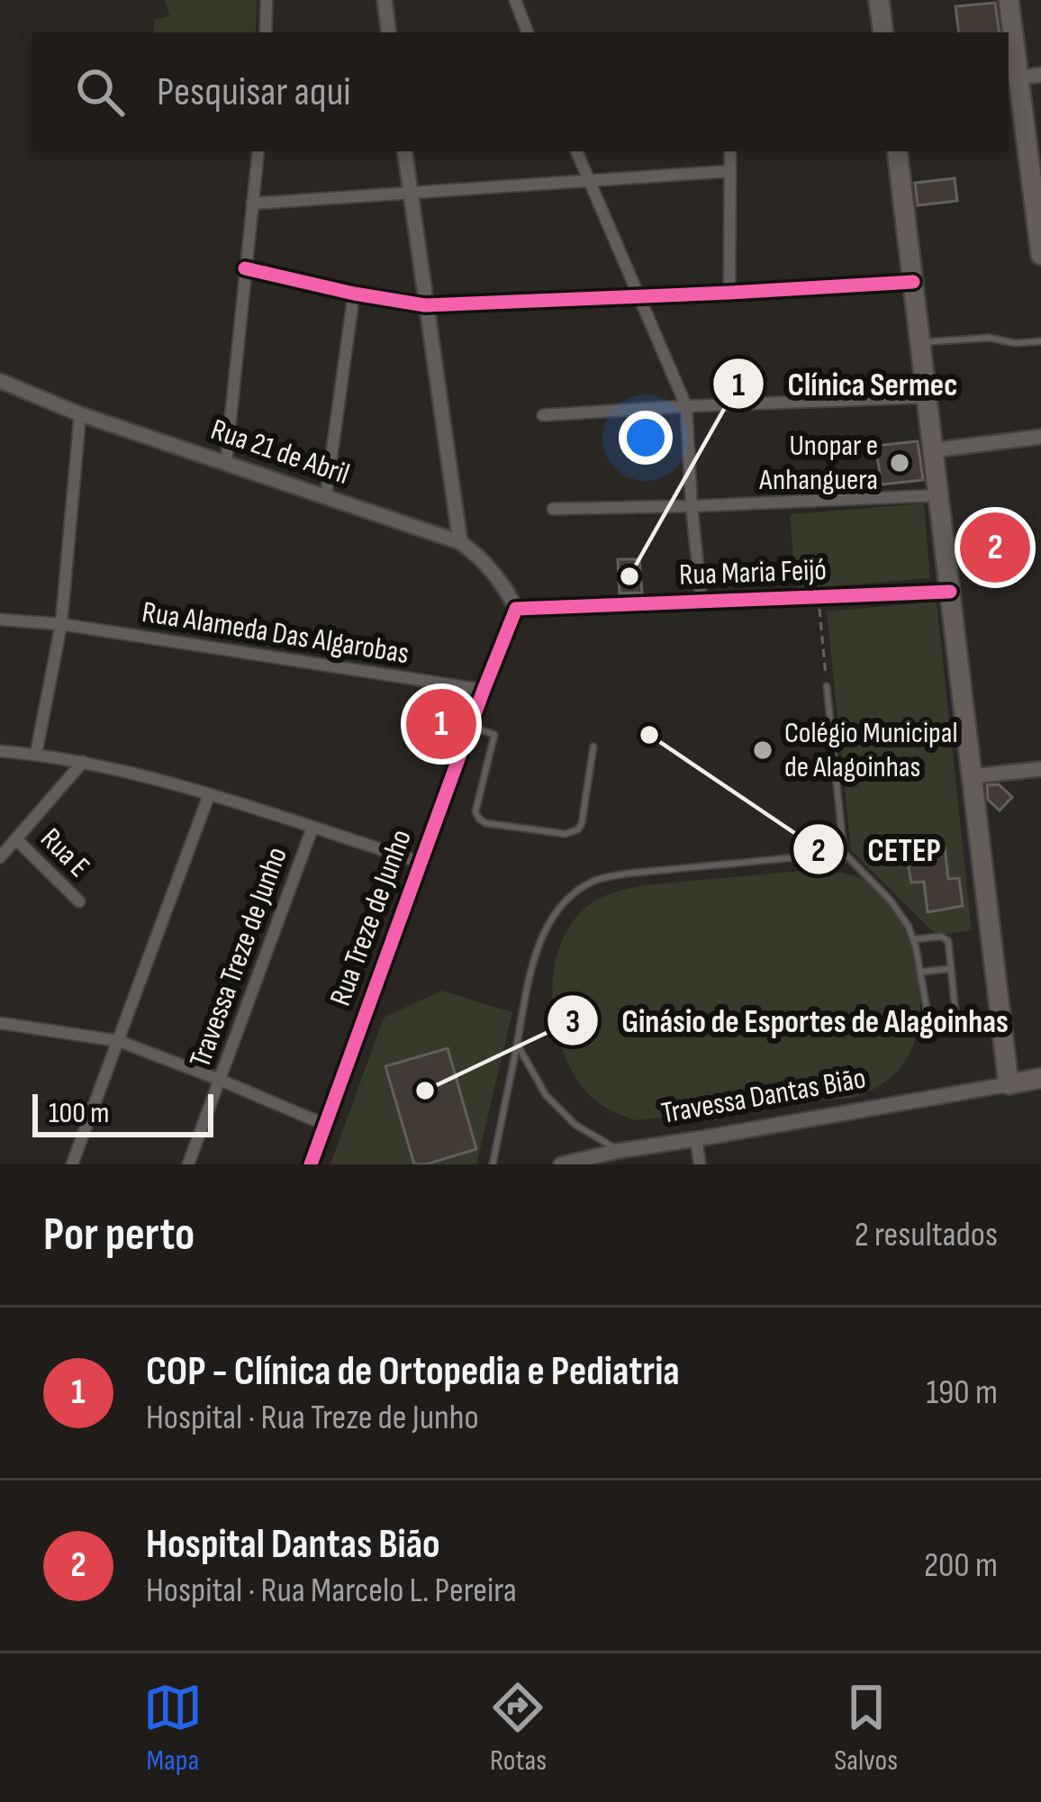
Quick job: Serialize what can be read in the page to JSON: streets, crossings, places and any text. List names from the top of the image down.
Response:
{
  "streets": {
    "main road": ["Travessa Dantas Bião"],
    "street": [
      "Rua 21 de Abril",
      "Rua Maria Feijó",
      "Rua Alameda Das Algarobas",
      "Rua E",
      "Rua Treze de Junho",
      "Travessa Treze de Junho"
    ]
  },
  "crossings": [
    ["Rua 21 de Abril", "Rua Maria Feijó"],
    ["Rua Alameda Das Algarobas", "Rua Treze de Junho"],
    ["Rua Treze de Junho", "Travessa Treze de Junho"]
  ],
  "places": [
    "Unopar e Anhanguera",
    "Clínica Sermec",
    "CETEP",
    "Colégio Municipal de Alagoinhas",
    "Ginásio de Esportes de Alagoinhas"
  ],
  "scale_bar": "100 m",
  "page": {
    "search": "Pesquisar aqui",
    "pins": ["2", "1"],
    "scale": "100 m",
    "heading": ["Por perto", "2 resultados"],
    "list": [
      {
        "mark": "1",
        "name": "COP - Clínica de Ortopedia e Pediatria",
        "note": "Hospital · Rua Treze de Junho",
        "value": "190 m"
      },
      {
        "mark": "2",
        "name": "Hospital Dantas Bião",
        "note": "Hospital · Rua Marcelo L. Pereira",
        "value": "200 m"
      }
    ],
    "nav": ["Mapa", "Rotas", "Salvos"]
  }
}
